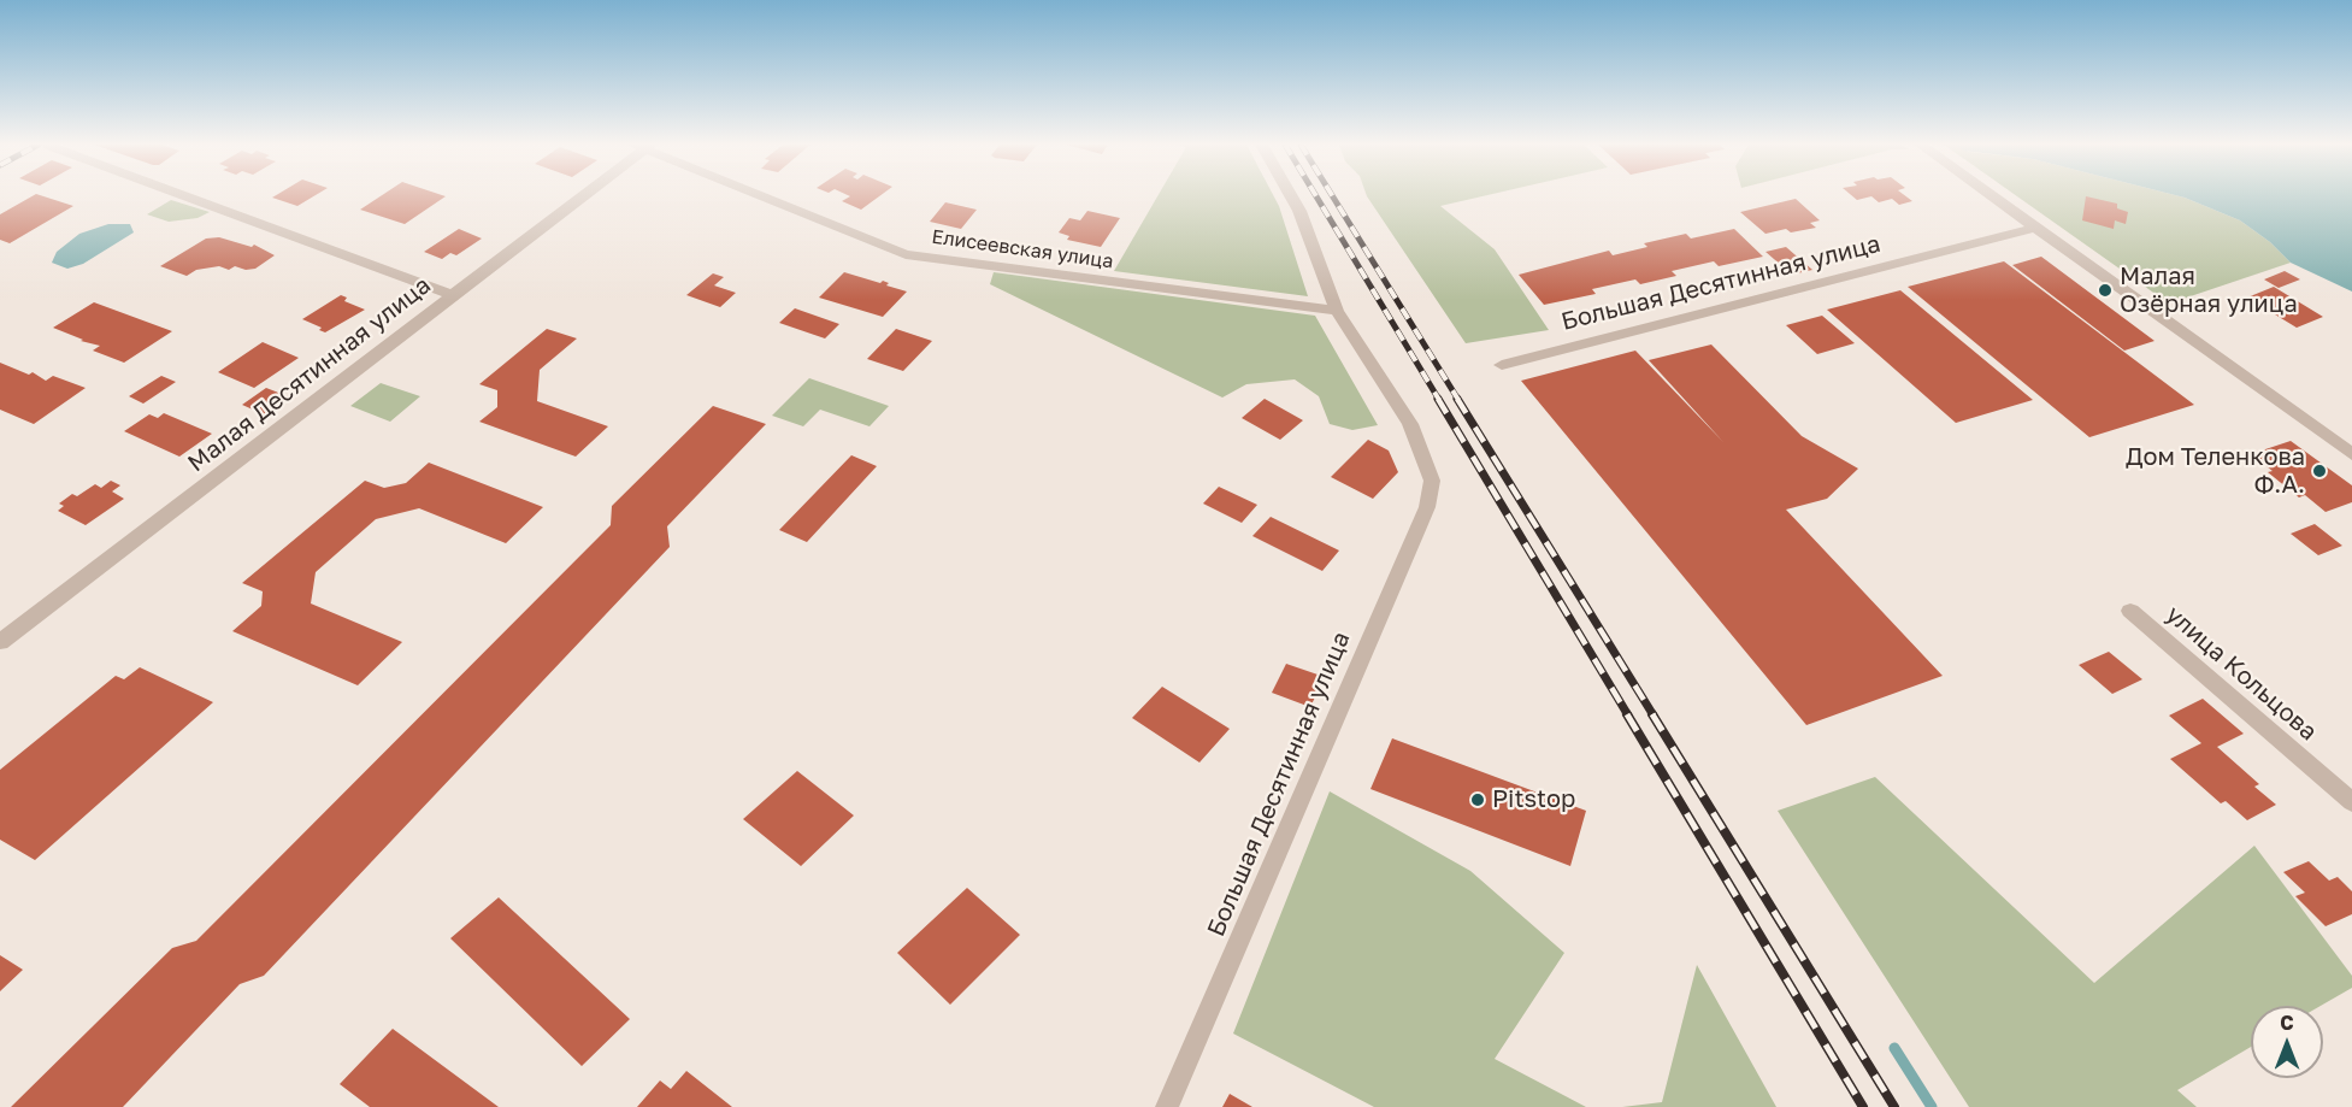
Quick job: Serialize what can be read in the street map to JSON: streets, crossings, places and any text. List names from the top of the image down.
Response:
{
  "streets": {
    "street": [
      "Елисеевская улица",
      "Большая Десятинная улица",
      "Малая Десятинная улица",
      "улица Кольцова"
    ]
  },
  "crossings": [
    ["Елисеевская улица", "Большая Десятинная улица"]
  ],
  "places": ["Малая Озёрная улица", "Дом Теленкова Ф.А.", "Pitstop"],
  "north": "top"
}
